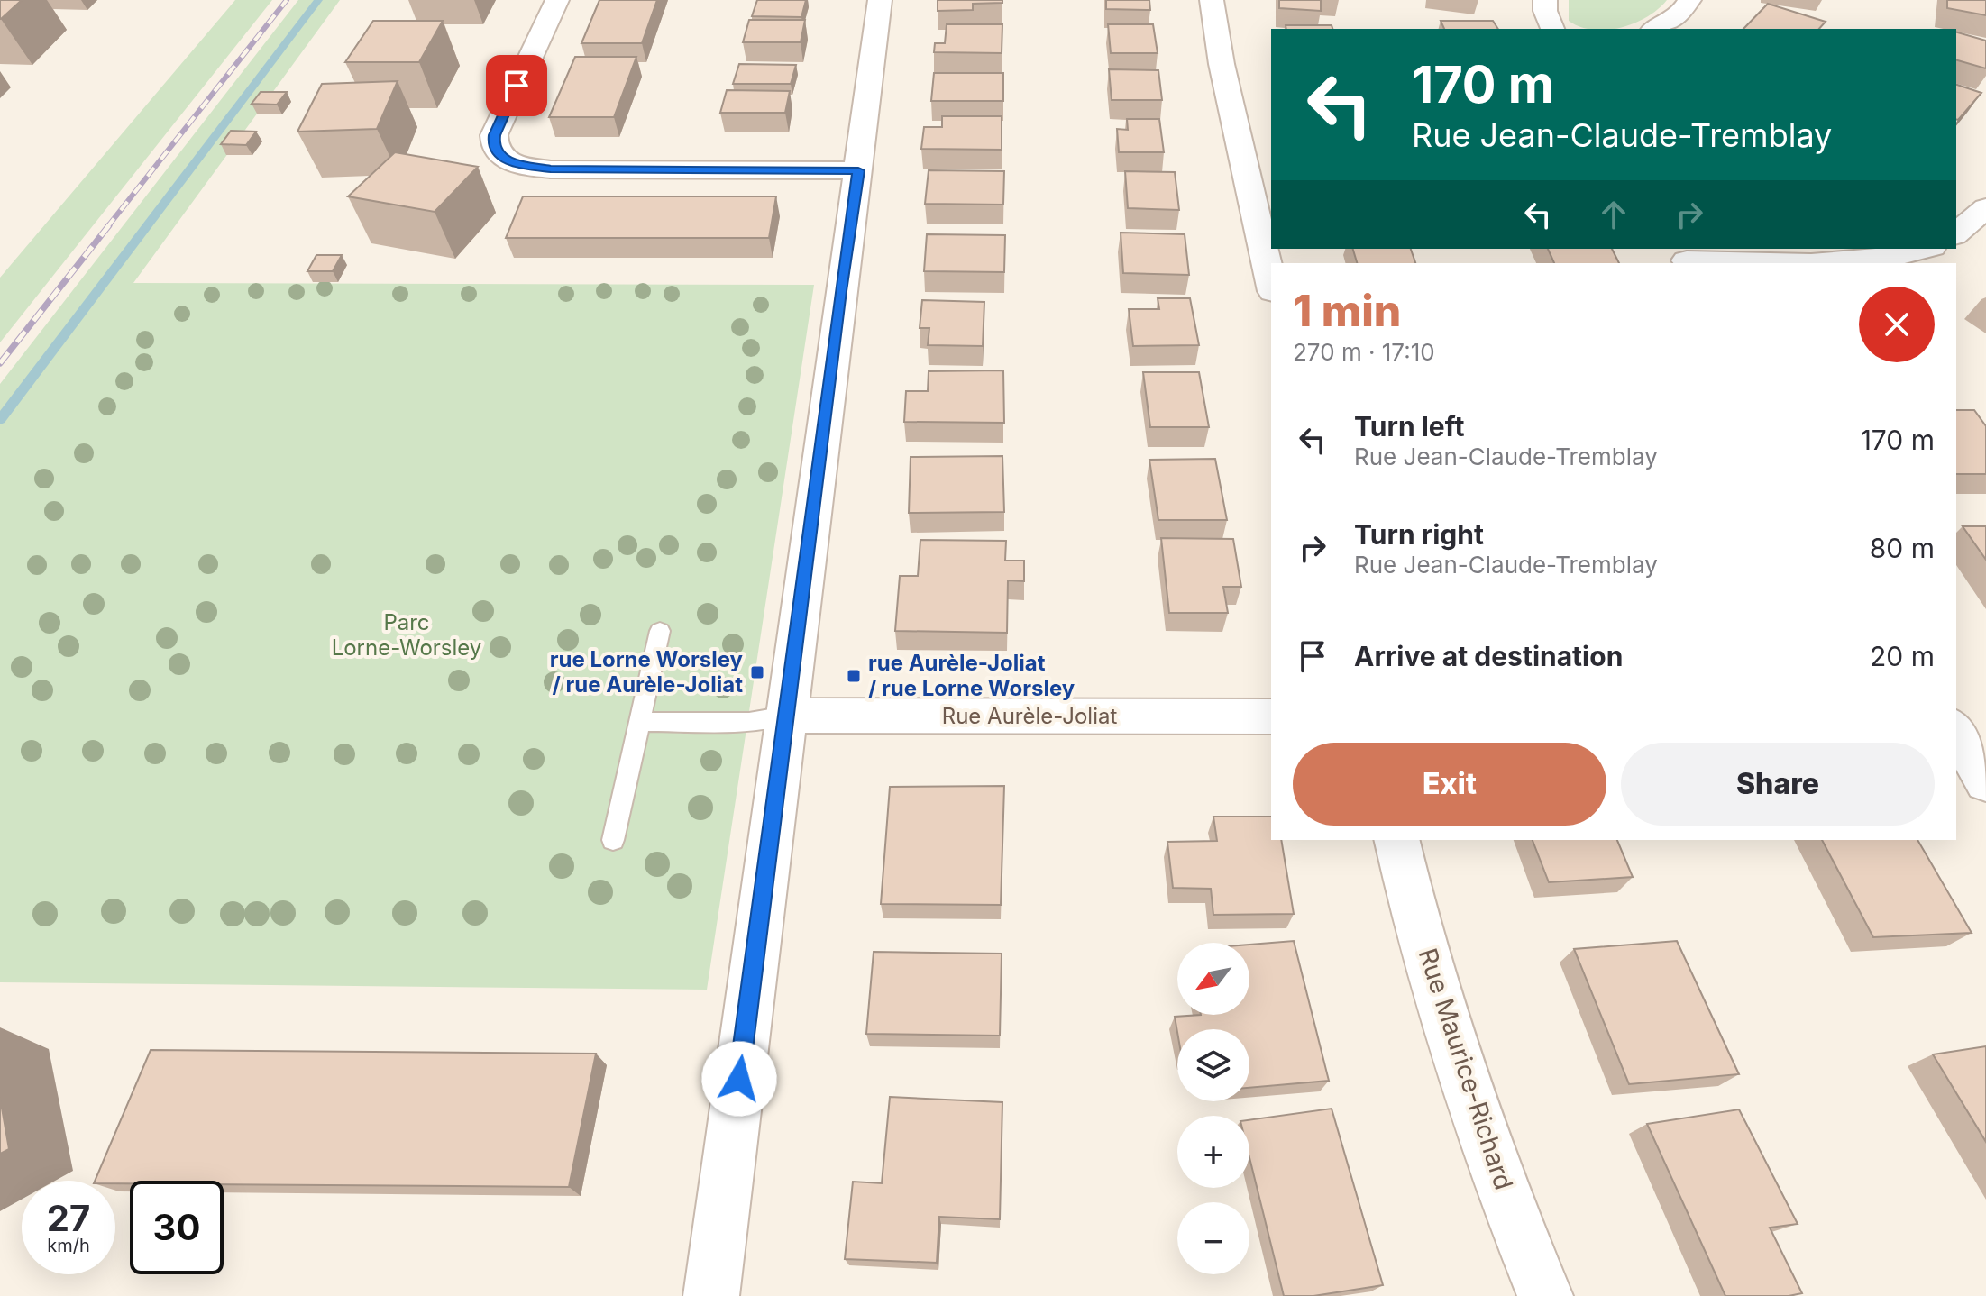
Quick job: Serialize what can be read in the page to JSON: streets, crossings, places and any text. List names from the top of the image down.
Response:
{
  "streets": {
    "street": ["Rue Aurèle-Joliat", "Rue Maurice-Richard"]
  },
  "parks": ["Parc Lorne-Worsley"],
  "places": {
    "transit": ["rue Lorne Worsley / rue Aurèle-Joliat", "rue Aurèle-Joliat / rue Lorne Worsley"]
  },
  "north": "bottom left",
  "page": {
    "turn": ["170 m", "Rue Jean-Claude-Tremblay"],
    "heading": ["1 min", "270 m · 17:10"],
    "list": [
      {
        "name": "Turn left",
        "note": "Rue Jean-Claude-Tremblay",
        "value": "170 m"
      },
      {
        "name": "Turn right",
        "note": "Rue Jean-Claude-Tremblay",
        "value": "80 m"
      },
      {
        "name": "Arrive at destination",
        "value": "20 m"
      }
    ],
    "buttons": ["Exit", "Share"],
    "map_buttons": ["+", "−"],
    "speed": "27 km/h",
    "limit": "30"
  }
}
